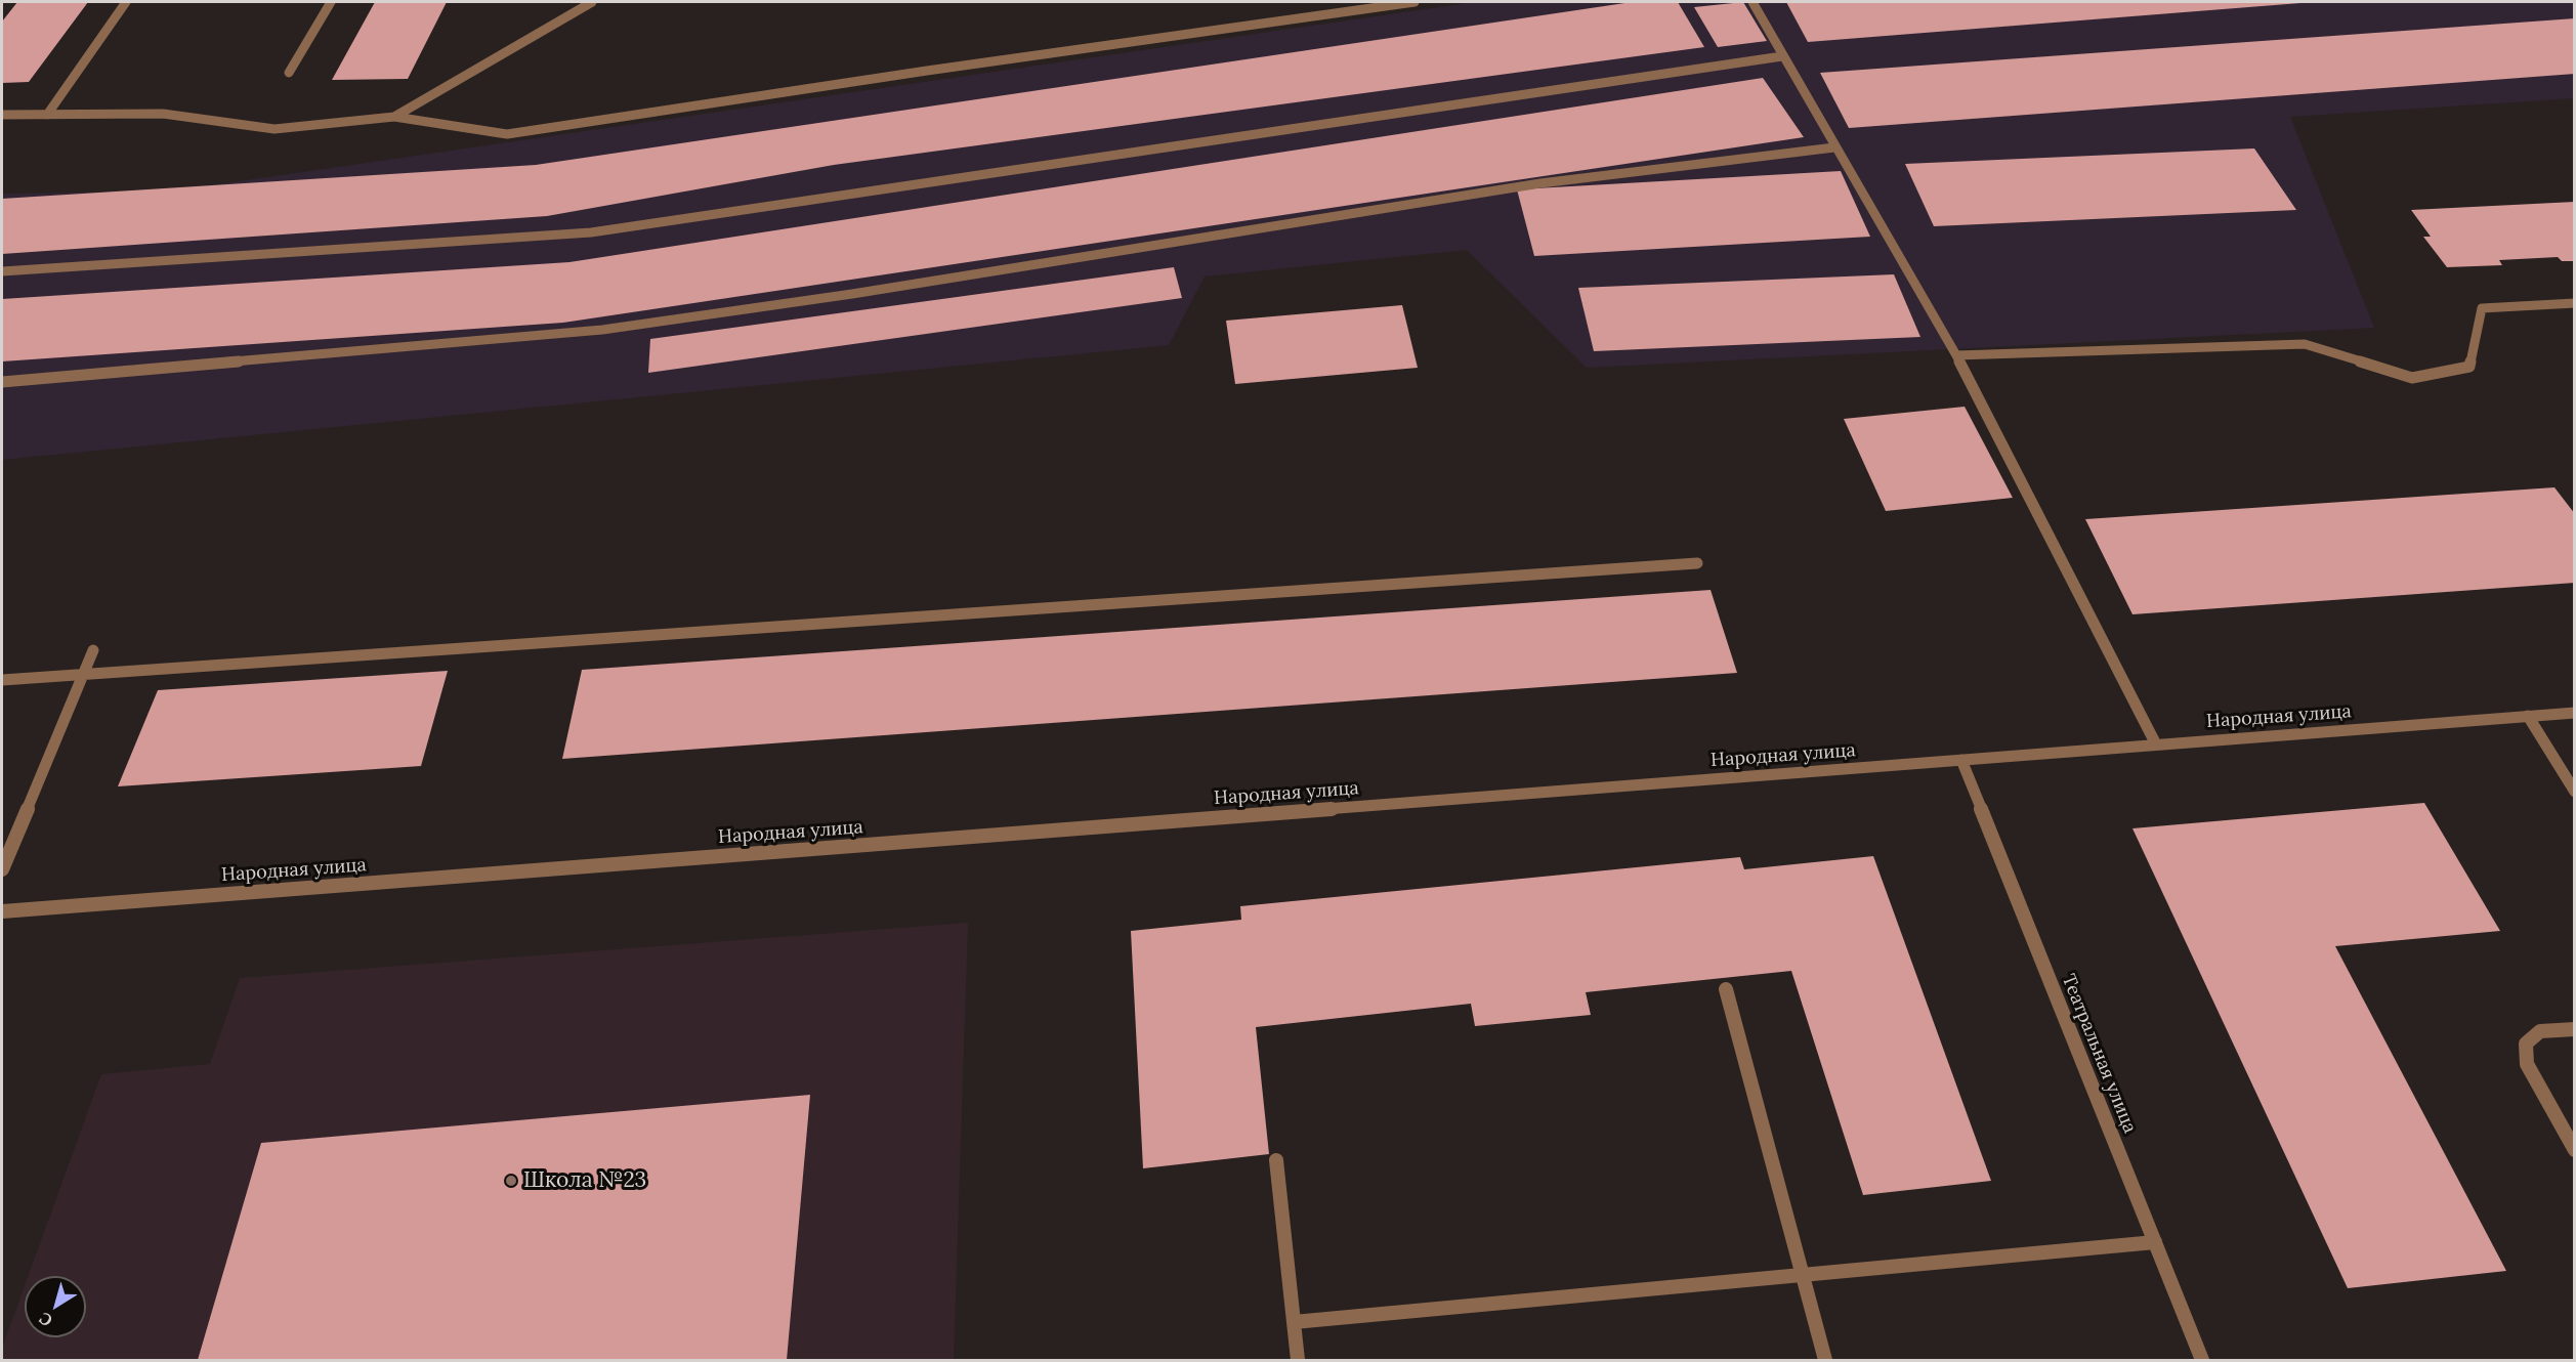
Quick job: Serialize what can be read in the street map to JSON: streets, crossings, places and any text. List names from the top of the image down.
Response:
{
  "streets": {
    "street": ["Народная улица", "Театральная улица"]
  },
  "crossings": [
    ["Народная улица", "Театральная улица"]
  ],
  "places": ["Школа №23"],
  "north": "bottom left"
}
